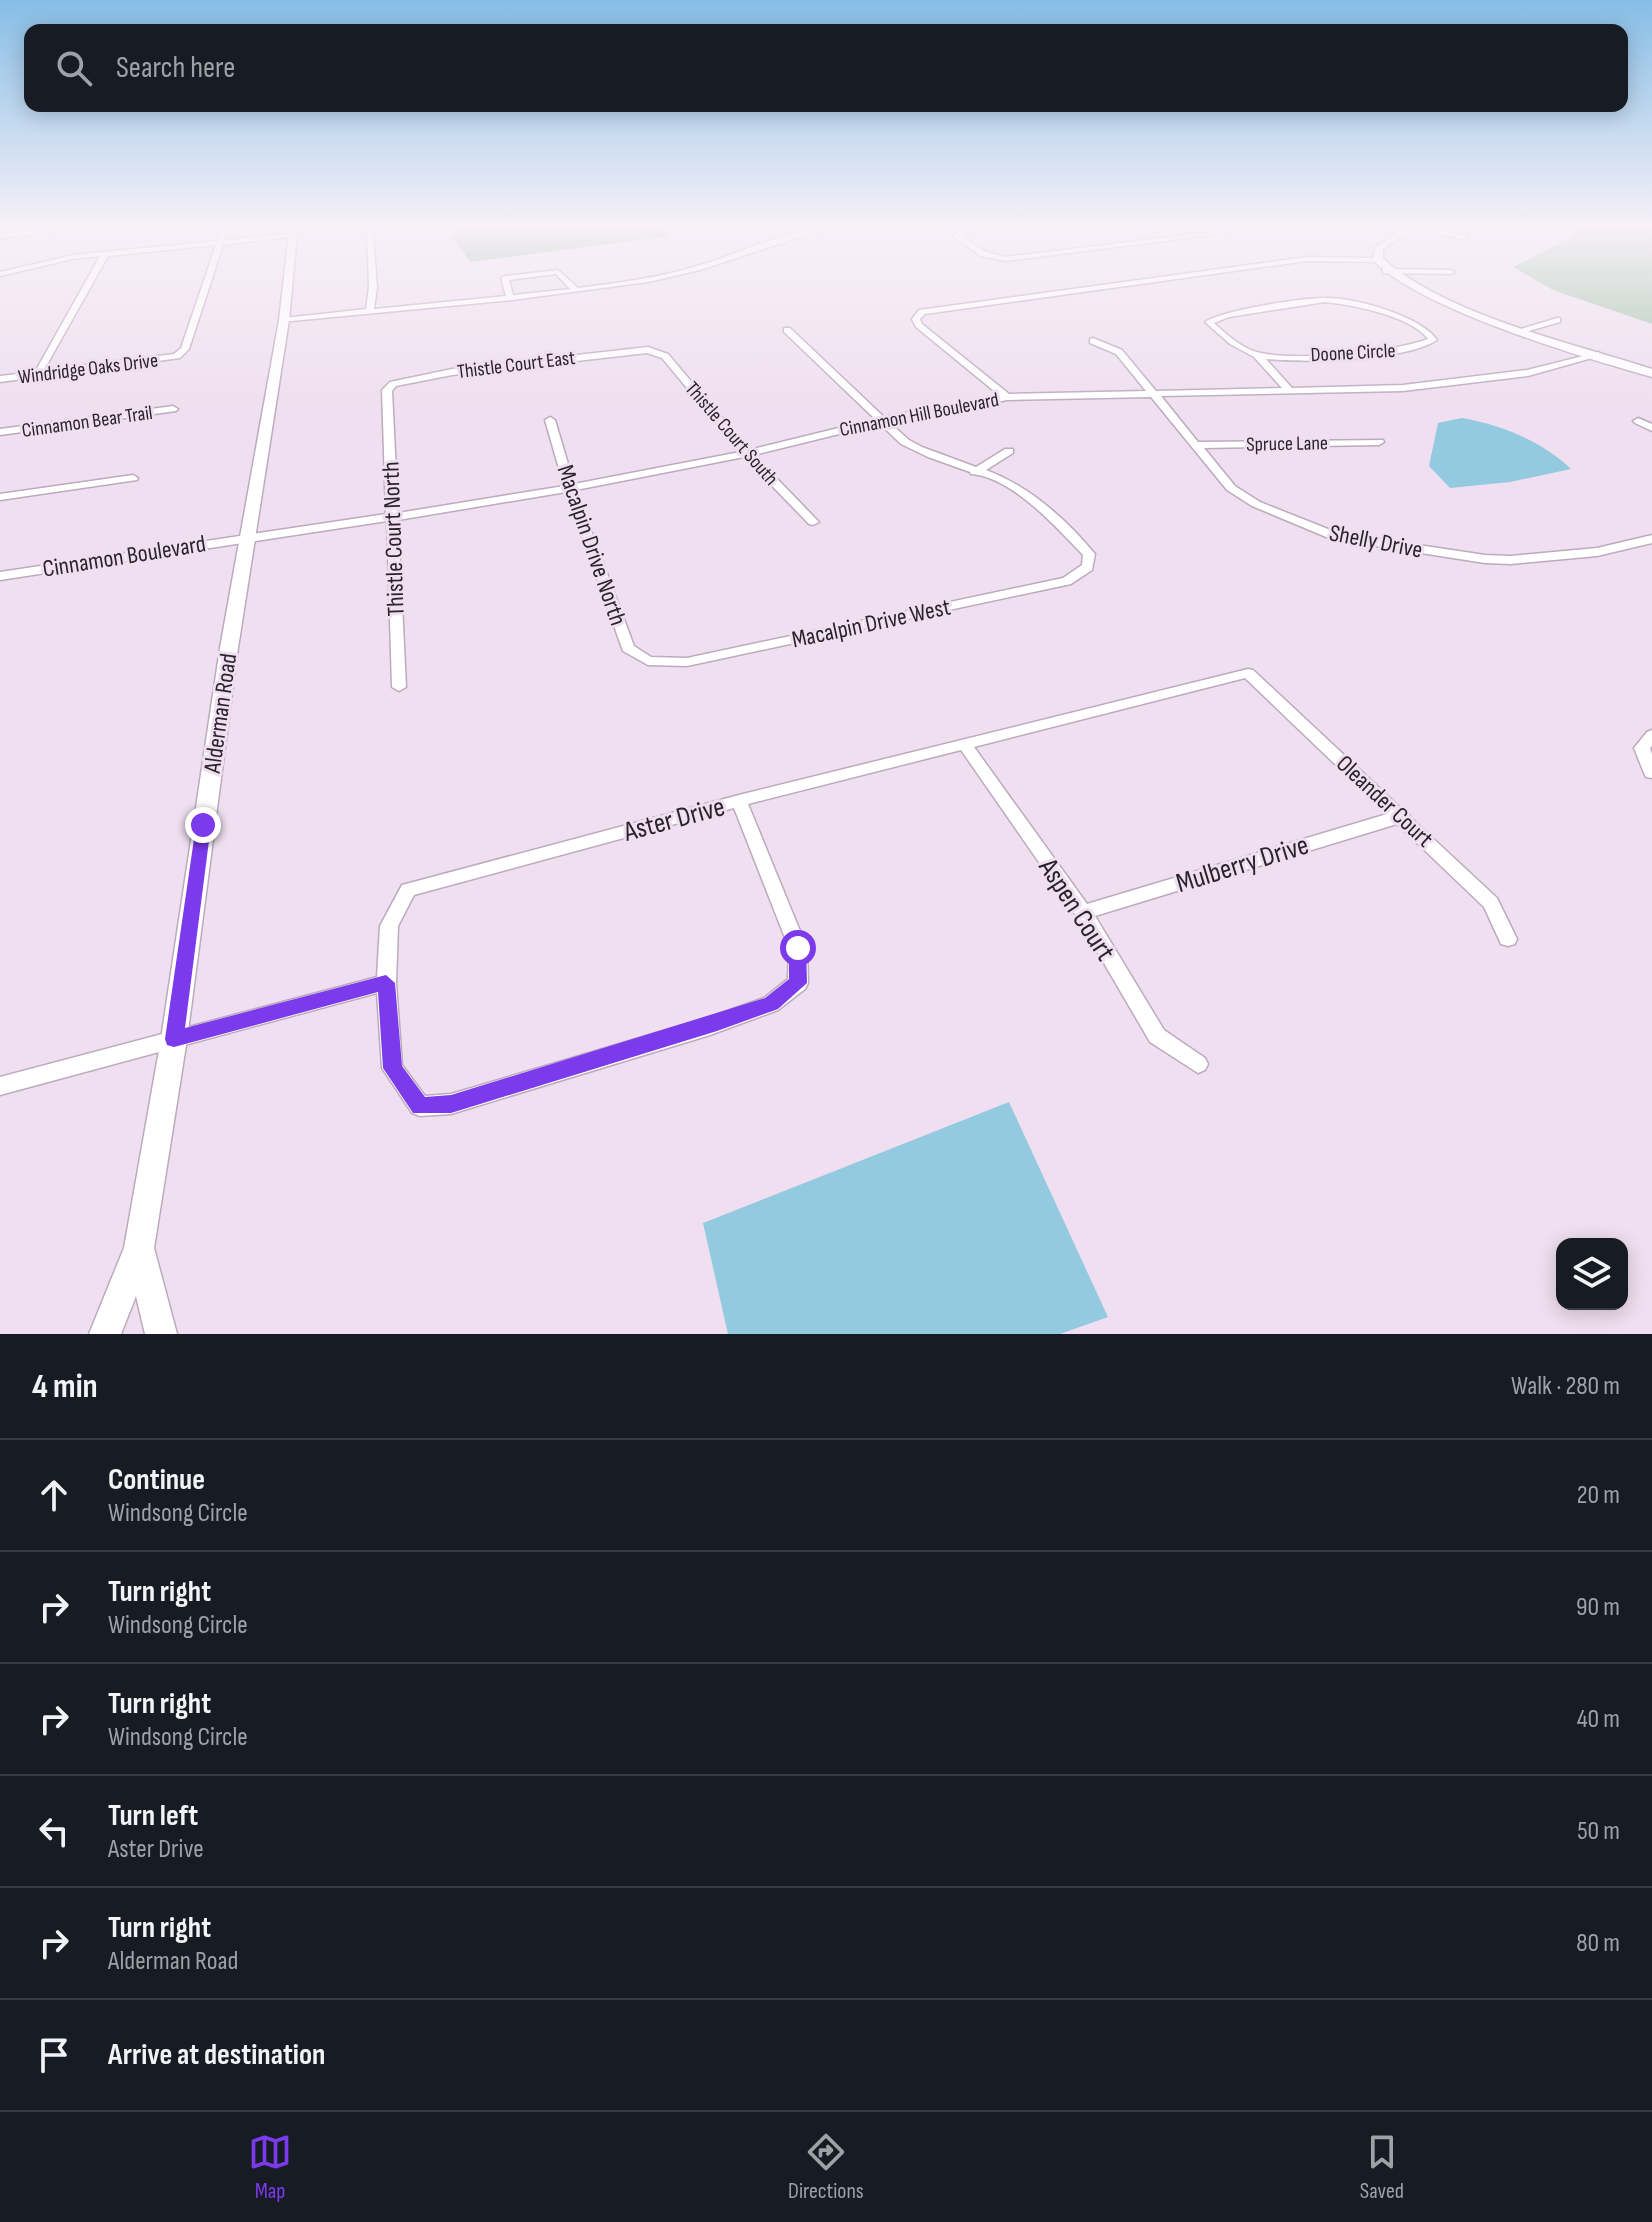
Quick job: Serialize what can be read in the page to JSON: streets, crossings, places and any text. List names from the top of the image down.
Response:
{
  "streets": {
    "street": [
      "Doone Circle",
      "Thistle Court East",
      "Windridge Oaks Drive",
      "Cinnamon Hill Boulevard",
      "Cinnamon Bear Trail",
      "Thistle Court South",
      "Spruce Lane",
      "Thistle Court North",
      "Shelly Drive",
      "Macalpin Drive North",
      "Cinnamon Boulevard",
      "Macalpin Drive West",
      "Alderman Road",
      "Oleander Court",
      "Aster Drive",
      "Mulberry Drive",
      "Aspen Court"
    ]
  },
  "crossings": [
    ["Doone Circle", "Cinnamon Hill Boulevard"],
    ["Thistle Court East", "Thistle Court South"],
    ["Thistle Court East", "Thistle Court North"],
    ["Cinnamon Hill Boulevard", "Thistle Court South"],
    ["Cinnamon Hill Boulevard", "Thistle Court North"],
    ["Cinnamon Hill Boulevard", "Shelly Drive"],
    ["Cinnamon Hill Boulevard", "Macalpin Drive North"],
    ["Cinnamon Hill Boulevard", "Cinnamon Boulevard"],
    ["Cinnamon Hill Boulevard", "Alderman Road"],
    ["Spruce Lane", "Shelly Drive"],
    ["Macalpin Drive North", "Macalpin Drive West"],
    ["Cinnamon Boulevard", "Alderman Road"],
    ["Oleander Court", "Aster Drive"],
    ["Oleander Court", "Mulberry Drive"],
    ["Aster Drive", "Aspen Court"],
    ["Mulberry Drive", "Aspen Court"]
  ],
  "page": {
    "search": "Search here",
    "heading": ["4 min", "Walk · 280 m"],
    "list": [
      ["Continue", "Windsong Circle", "20 m"],
      ["Turn right", "Windsong Circle", "90 m"],
      ["Turn right", "Windsong Circle", "40 m"],
      ["Turn left", "Aster Drive", "50 m"],
      ["Turn right", "Alderman Road", "80 m"],
      "Arrive at destination"
    ],
    "nav": ["Map", "Directions", "Saved"]
  }
}
